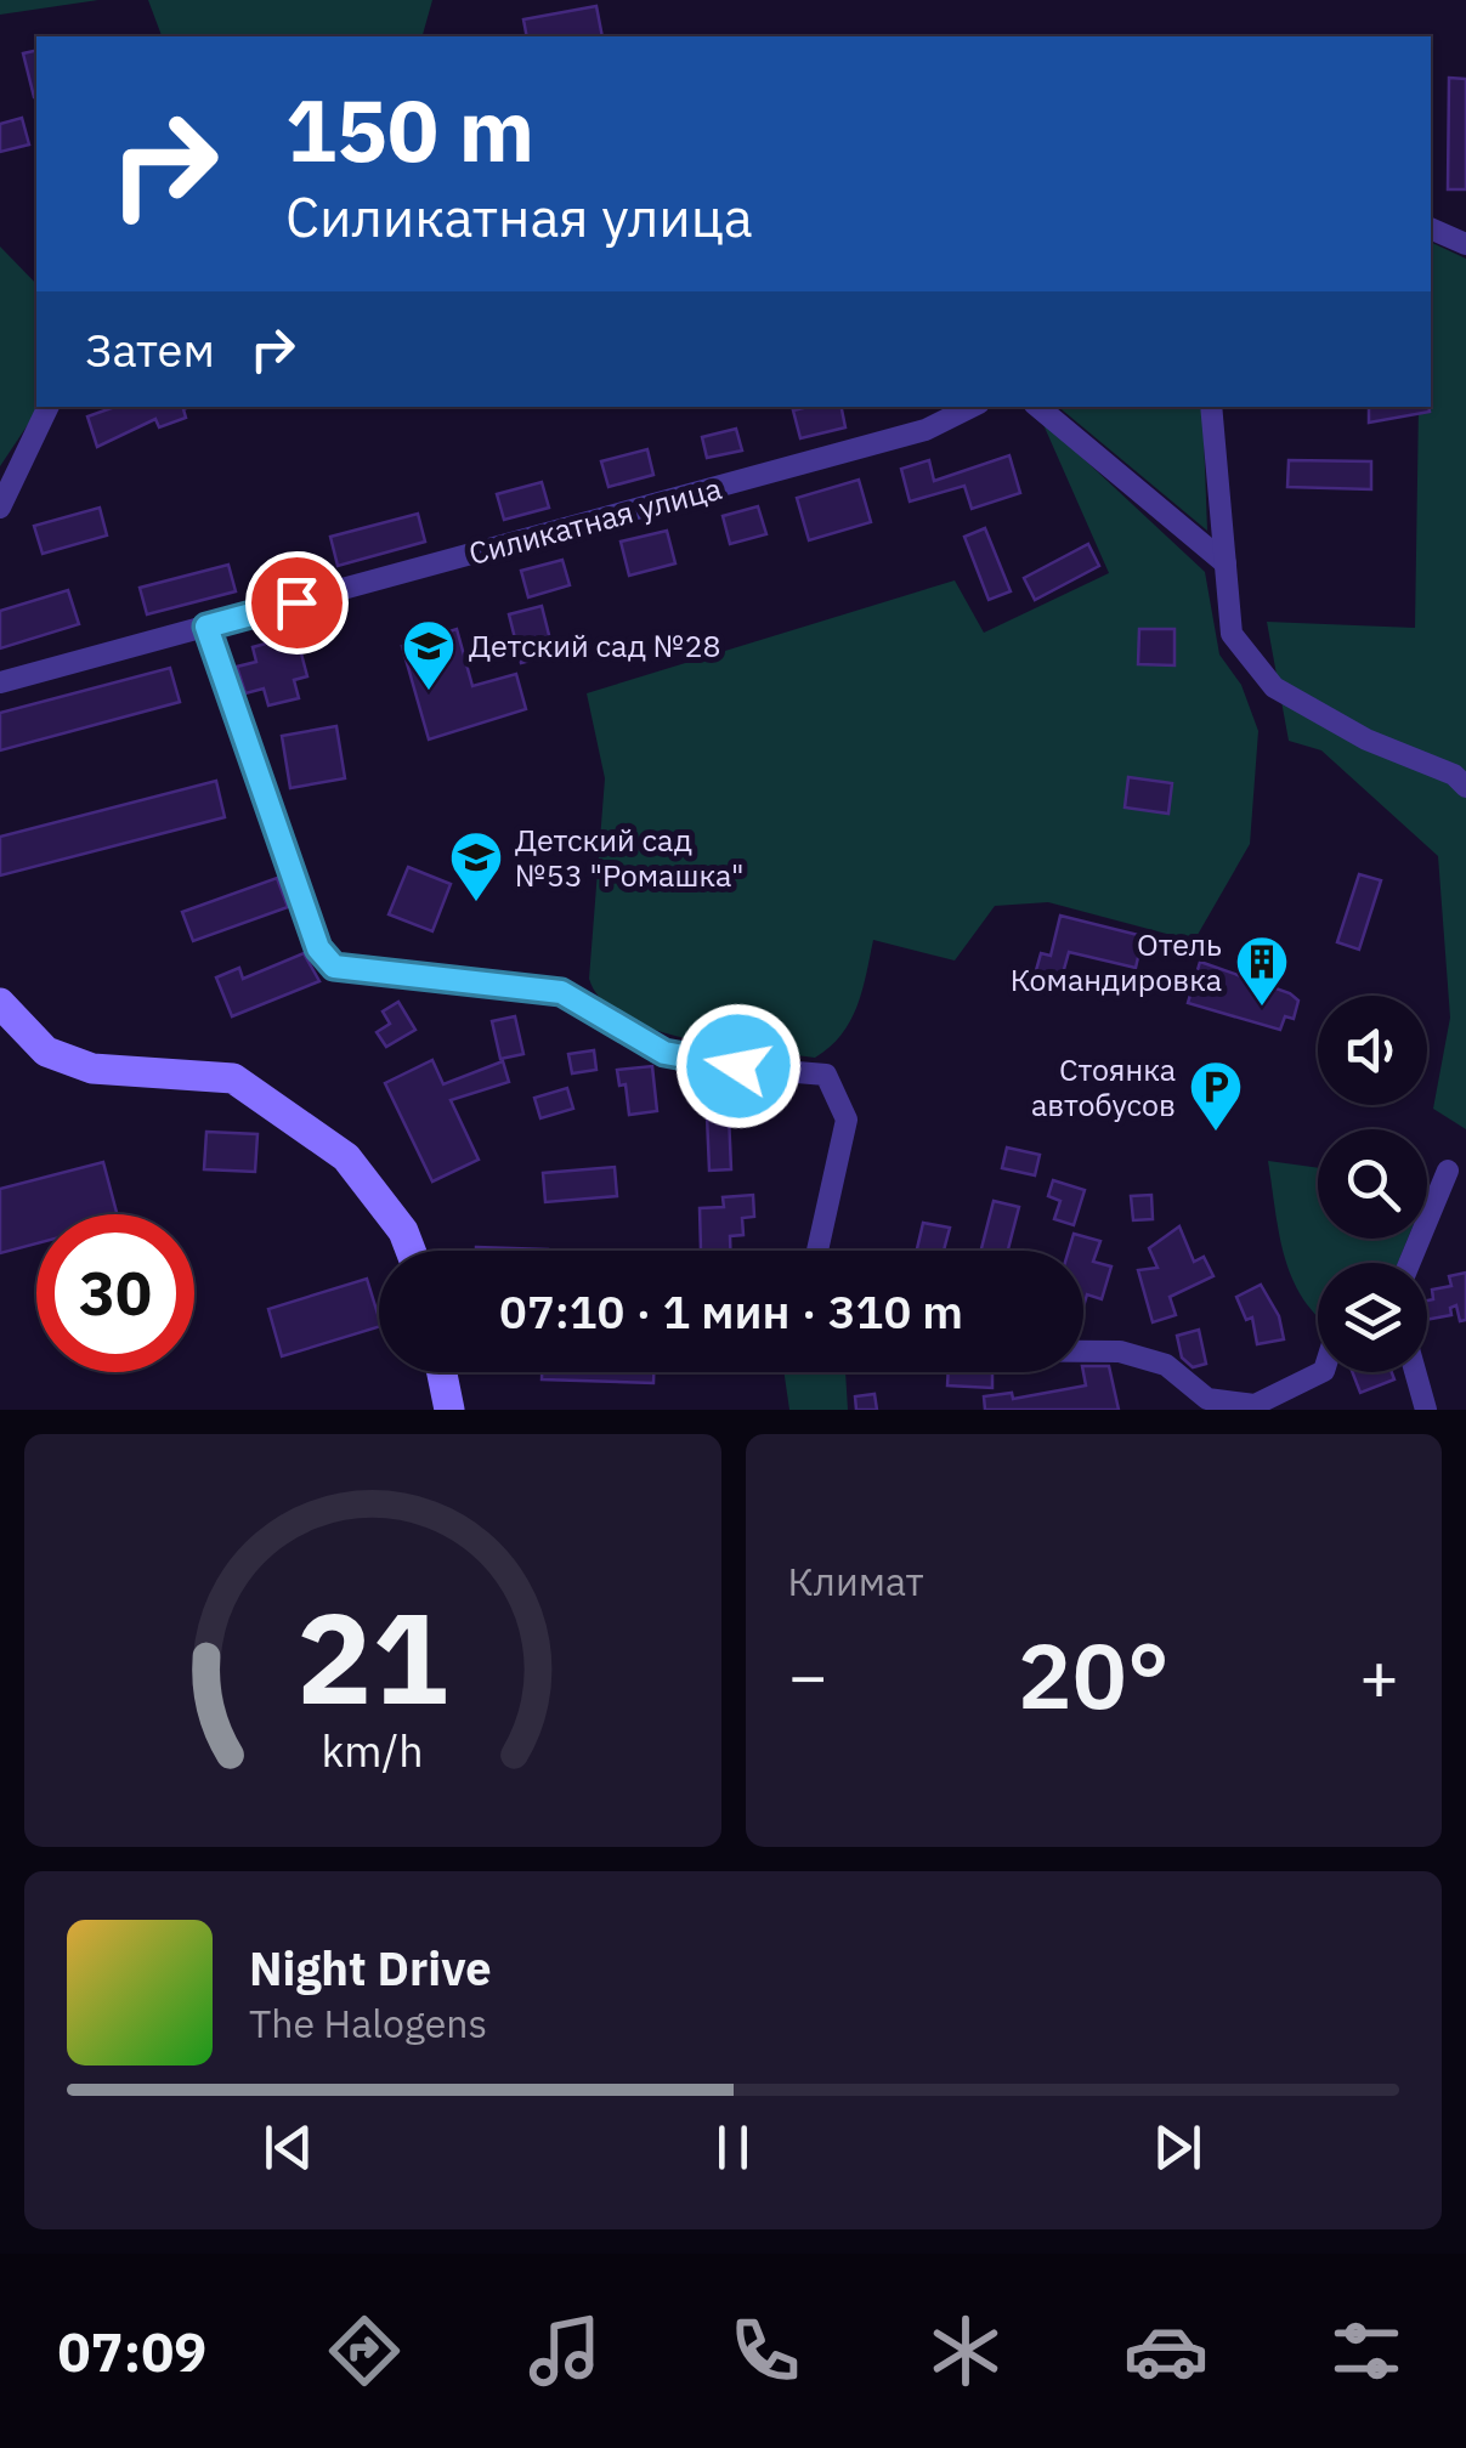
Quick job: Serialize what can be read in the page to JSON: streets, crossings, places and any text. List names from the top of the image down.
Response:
{
  "streets": {
    "street": ["Силикатная улица"]
  },
  "places": {
    "school or university": ["Детский сад №28", "Детский сад №53 \"Ромашка\""],
    "building": ["Отель Командировка"],
    "parking": ["Стоянка автобусов"]
  },
  "page": {
    "turn": ["150 m", "Силикатная улица"],
    "then": "Затем",
    "limit": "30",
    "trip": "07:10 · 1 мин · 310 m",
    "tile": "Климат",
    "heat": ["−", "20°", "+"],
    "song": ["Night Drive", "The Halogens"],
    "tabs": "07:09",
    "gauge": ["21", "km/h"]
  }
}
